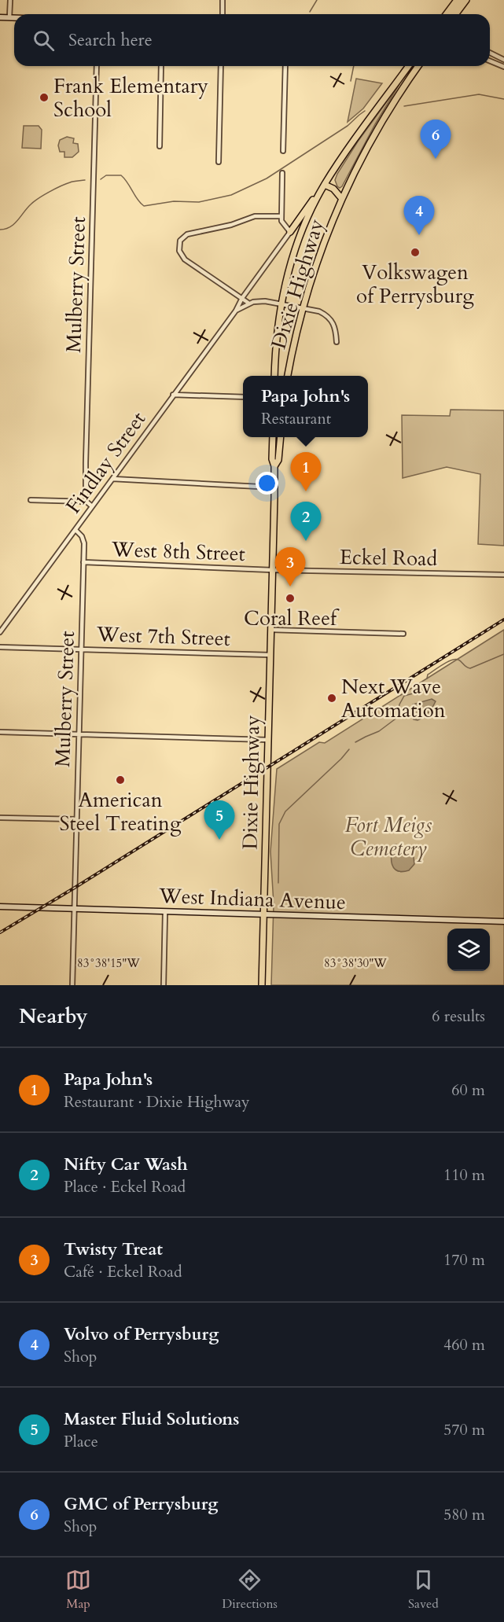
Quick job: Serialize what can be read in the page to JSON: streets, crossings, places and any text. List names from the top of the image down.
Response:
{
  "streets": {
    "main road": ["Dixie Highway", "West Indiana Avenue"],
    "street": [
      "Mulberry Street",
      "Findlay Street",
      "West 8th Street",
      "Eckel Road",
      "West 7th Street"
    ]
  },
  "crossings": [
    ["Dixie Highway", "Findlay Street"],
    ["Dixie Highway", "West 8th Street"],
    ["Dixie Highway", "Eckel Road"],
    ["Dixie Highway", "West 7th Street"],
    ["Dixie Highway", "West Indiana Avenue"],
    ["Mulberry Street", "Findlay Street"],
    ["Mulberry Street", "West 8th Street"],
    ["Mulberry Street", "West 7th Street"],
    ["Mulberry Street", "West Indiana Avenue"],
    ["West 8th Street", "Eckel Road"]
  ],
  "parks": ["Fort Meigs Cemetery"],
  "places": [
    "Frank Elementary School",
    "Volkswagen of Perrysburg",
    "Coral Reef",
    "Next Wave Automation",
    "American Steel Treating"
  ],
  "page": {
    "search": "Search here",
    "pins": [
      "6",
      "4",
      "1",
      "2",
      "3",
      "5"
    ],
    "popup": ["Papa John's", "Restaurant"],
    "heading": ["Nearby", "6 results"],
    "list": [
      {
        "mark": "1",
        "name": "Papa John's",
        "note": "Restaurant · Dixie Highway",
        "value": "60 m"
      },
      {
        "mark": "2",
        "name": "Nifty Car Wash",
        "note": "Place · Eckel Road",
        "value": "110 m"
      },
      {
        "mark": "3",
        "name": "Twisty Treat",
        "note": "Café · Eckel Road",
        "value": "170 m"
      },
      {
        "mark": "4",
        "name": "Volvo of Perrysburg",
        "note": "Shop",
        "value": "460 m"
      },
      {
        "mark": "5",
        "name": "Master Fluid Solutions",
        "note": "Place",
        "value": "570 m"
      },
      {
        "mark": "6",
        "name": "GMC of Perrysburg",
        "note": "Shop",
        "value": "580 m"
      }
    ],
    "nav": ["Map", "Directions", "Saved"]
  },
  "coordinates": ["83°38'15\"W", "83°38'30\"W"]
}
